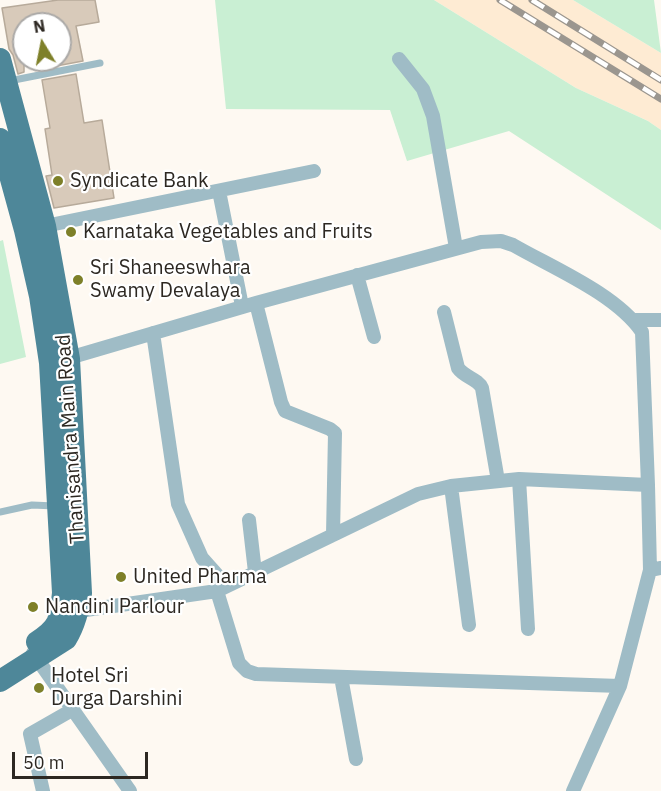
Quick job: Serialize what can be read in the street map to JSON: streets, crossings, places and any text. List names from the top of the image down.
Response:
{
  "streets": {
    "main road": ["Thanisandra Main Road"]
  },
  "places": [
    "Syndicate Bank",
    "Karnataka Vegetables and Fruits",
    "Sri Shaneeswhara Swamy Devalaya",
    "United Pharma",
    "Nandini Parlour",
    "Hotel Sri Durga Darshini"
  ],
  "scale_bar": "50 m",
  "north": "top"
}
